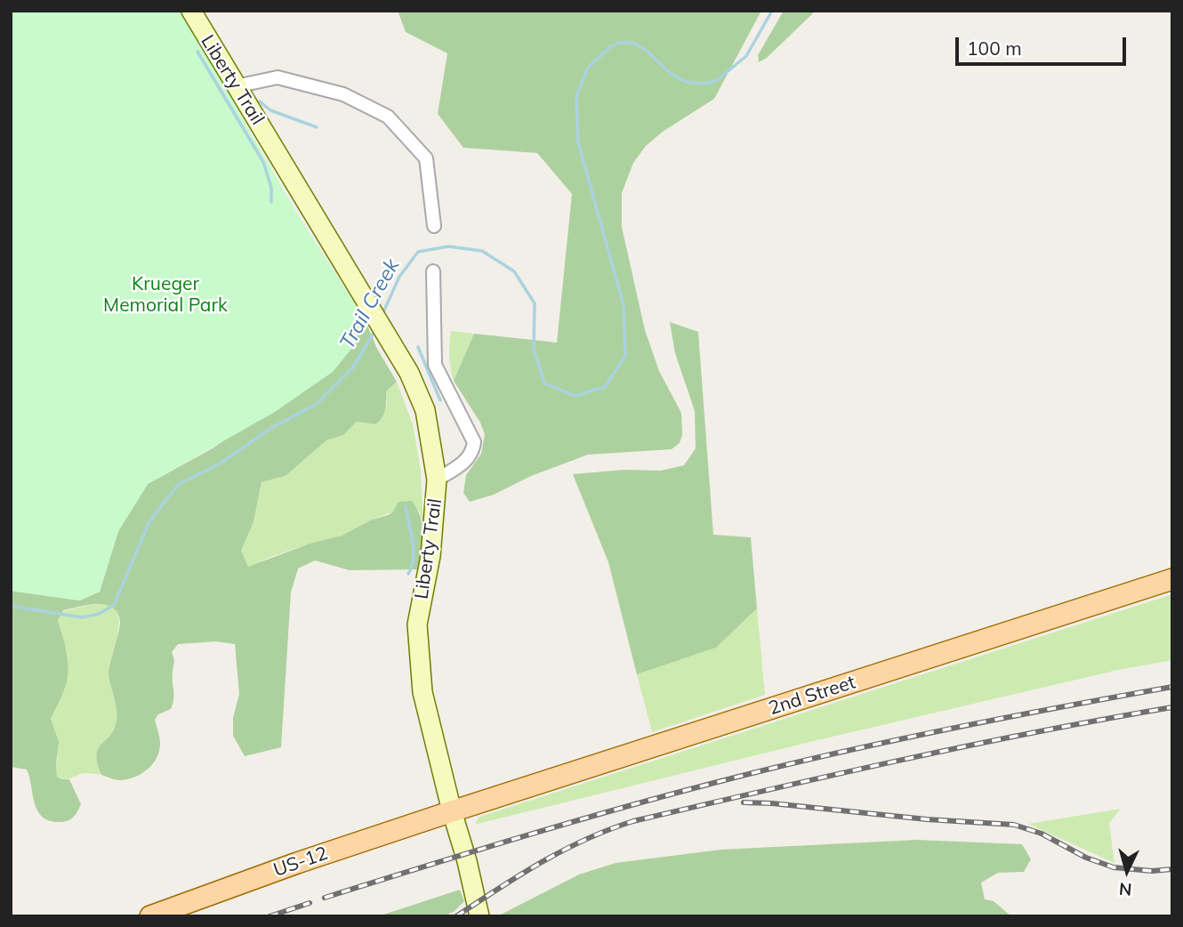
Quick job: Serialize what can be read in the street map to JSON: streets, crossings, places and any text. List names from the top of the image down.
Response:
{
  "streets": {
    "main road": ["2nd Street", "US-12"],
    "street": ["Liberty Trail"]
  },
  "crossings": [
    ["Liberty Trail", "2nd Street"],
    ["Liberty Trail", "US-12"],
    ["2nd Street", "US-12"]
  ],
  "water": ["Trail Creek"],
  "parks": ["Krueger Memorial Park"],
  "scale_bar": "100 m",
  "north": "bottom"
}
